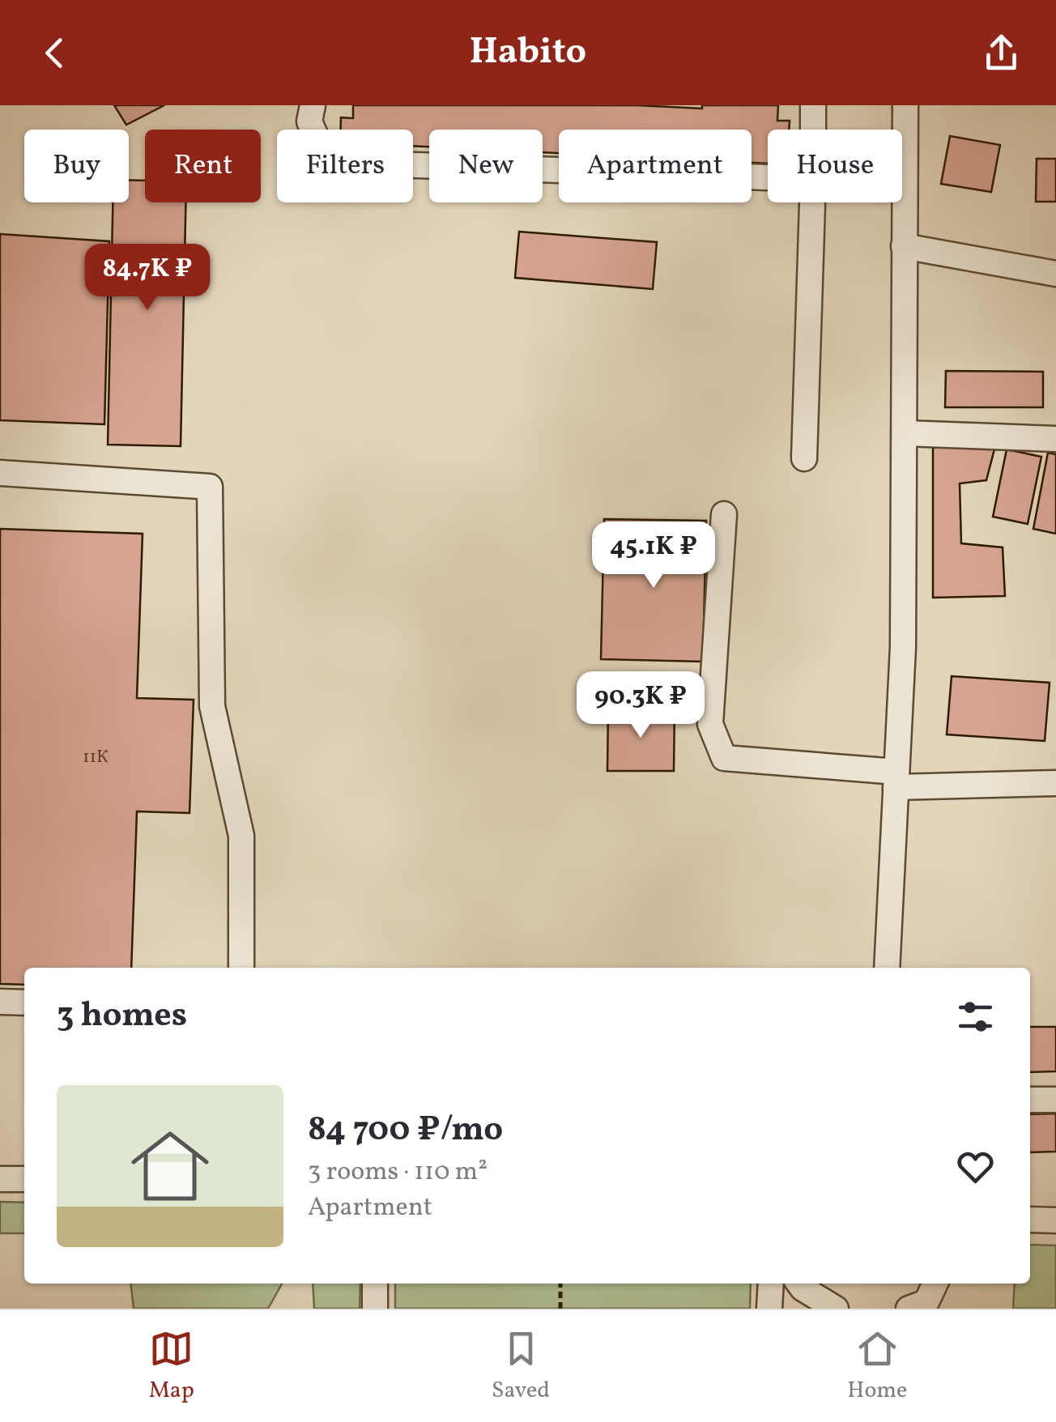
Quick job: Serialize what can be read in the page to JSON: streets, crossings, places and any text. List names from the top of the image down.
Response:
{
  "house_numbers": ["11К"],
  "page": {
    "header": "Habito",
    "chip": [
      "Buy",
      "Rent",
      "Filters",
      "New",
      "Apartment",
      "House"
    ],
    "price": ["84.7K ₽", "45.1K ₽", "90.3K ₽"],
    "heading": "3 homes",
    "list": [
      {
        "name": "84 700 ₽/mo",
        "note": "3 rooms · 110 m² · Apartment"
      }
    ],
    "tabs": ["Map", "Saved", "Home"]
  }
}
